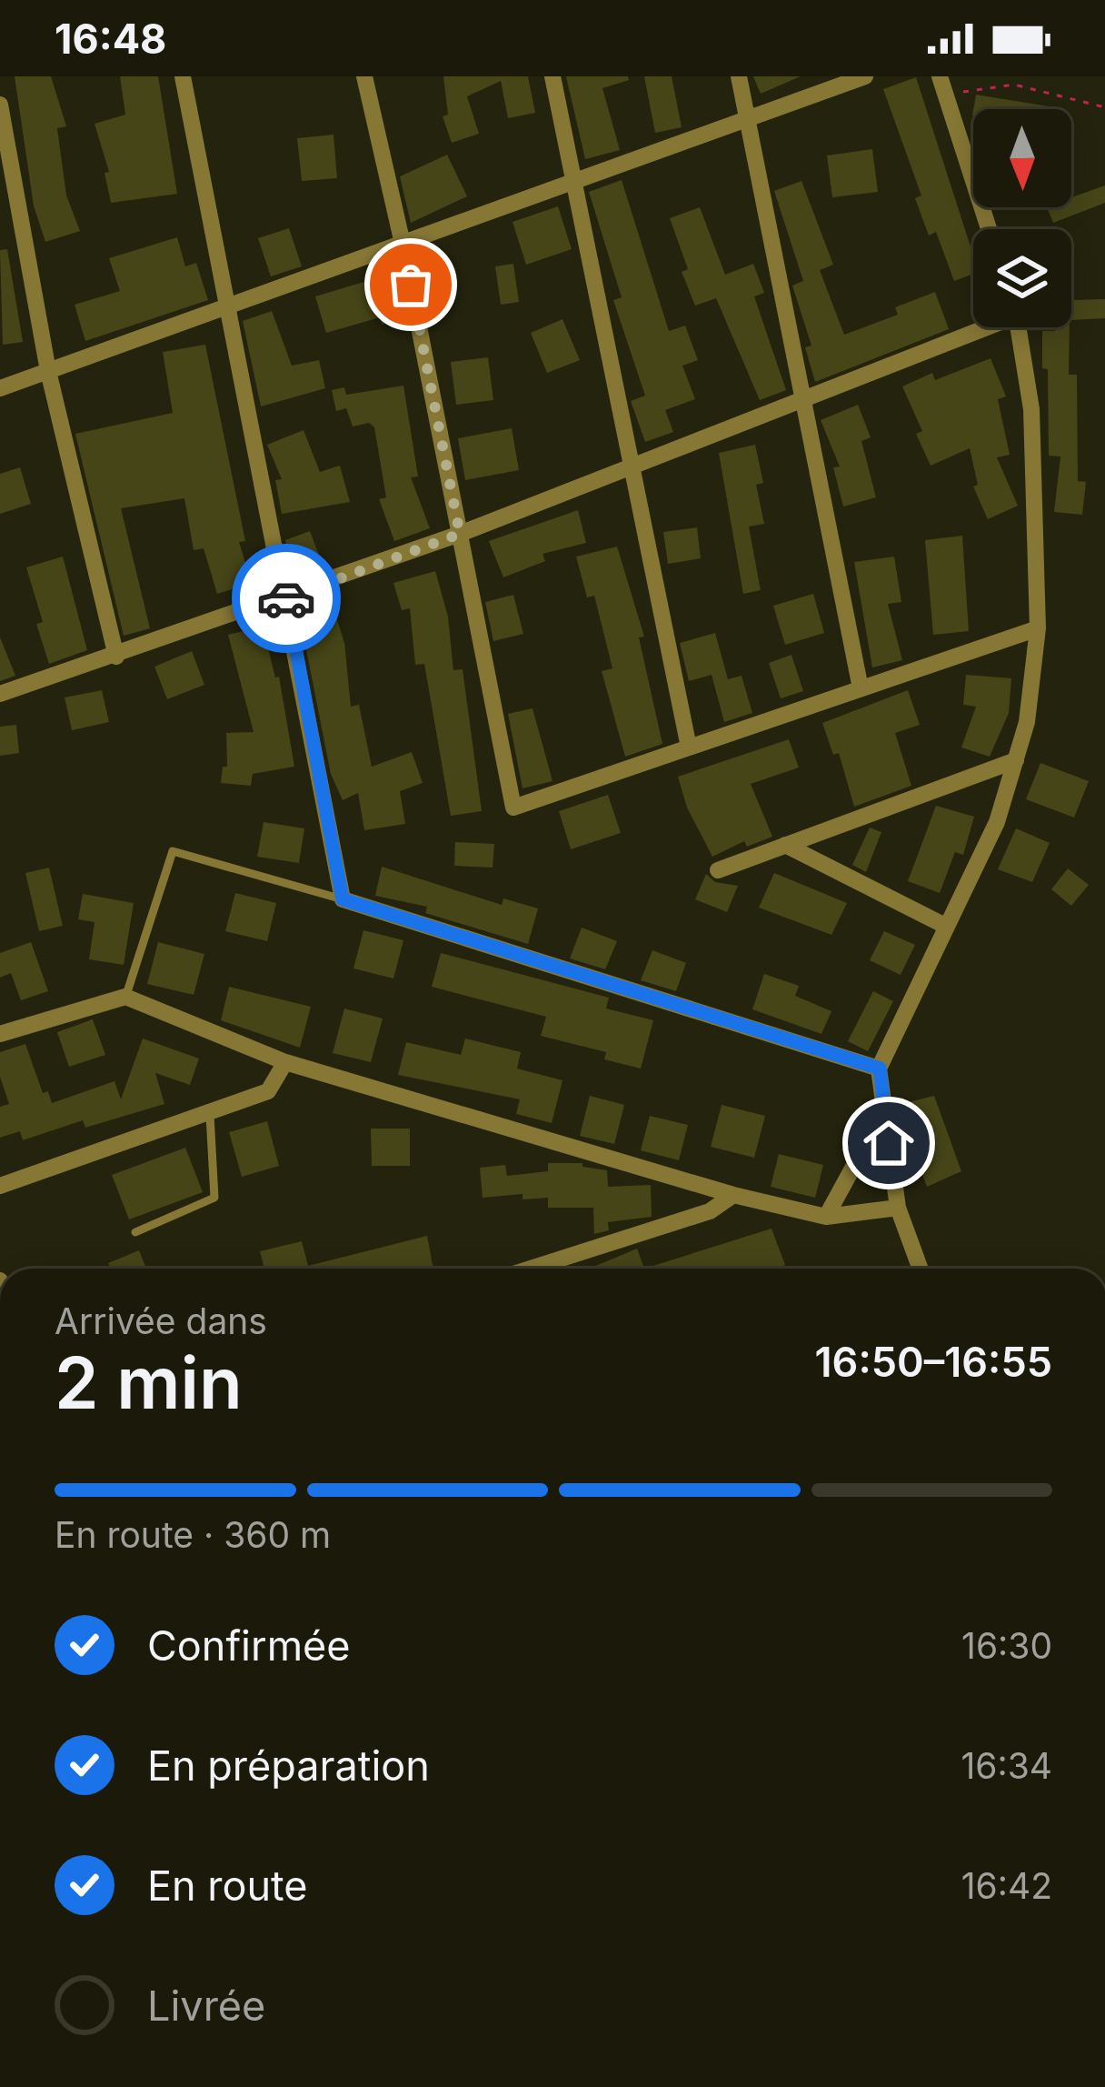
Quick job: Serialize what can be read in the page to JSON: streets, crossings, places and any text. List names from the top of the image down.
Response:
{
  "north": "bottom",
  "page": {
    "status": "16:48",
    "heading": ["2 min", "Arrivée dans", "16:50–16:55"],
    "bar": "En route · 360 m",
    "list": [
      ["Confirmée", "16:30"],
      ["En préparation", "16:34"],
      ["En route", "16:42"],
      "Livrée"
    ]
  }
}
